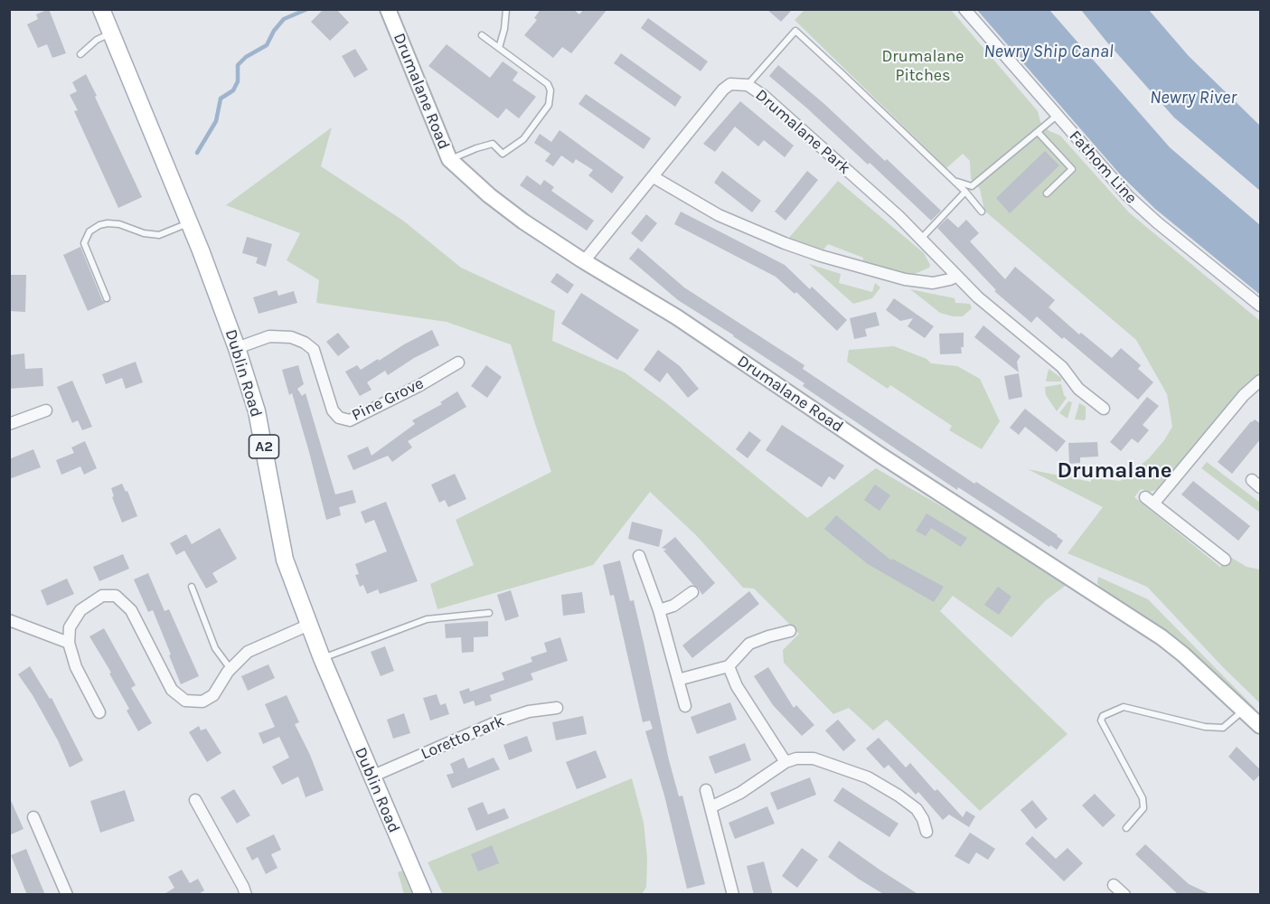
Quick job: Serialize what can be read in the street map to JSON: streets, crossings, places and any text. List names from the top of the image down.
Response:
{
  "streets": {
    "main road": ["Drumalane Road", "Dublin Road", "A2"],
    "street": [
      "Drumalane Park",
      "Fathom Line",
      "Pine Grove",
      "Loretto Park"
    ]
  },
  "crossings": [
    ["Drumalane Road", "Drumalane Park"],
    ["Dublin Road", "Pine Grove"],
    ["Dublin Road", "Loretto Park"]
  ],
  "districts": ["Drumalane"],
  "water": ["Newry Ship Canal", "Newry River"],
  "parks": ["Drumalane Pitches"]
}
